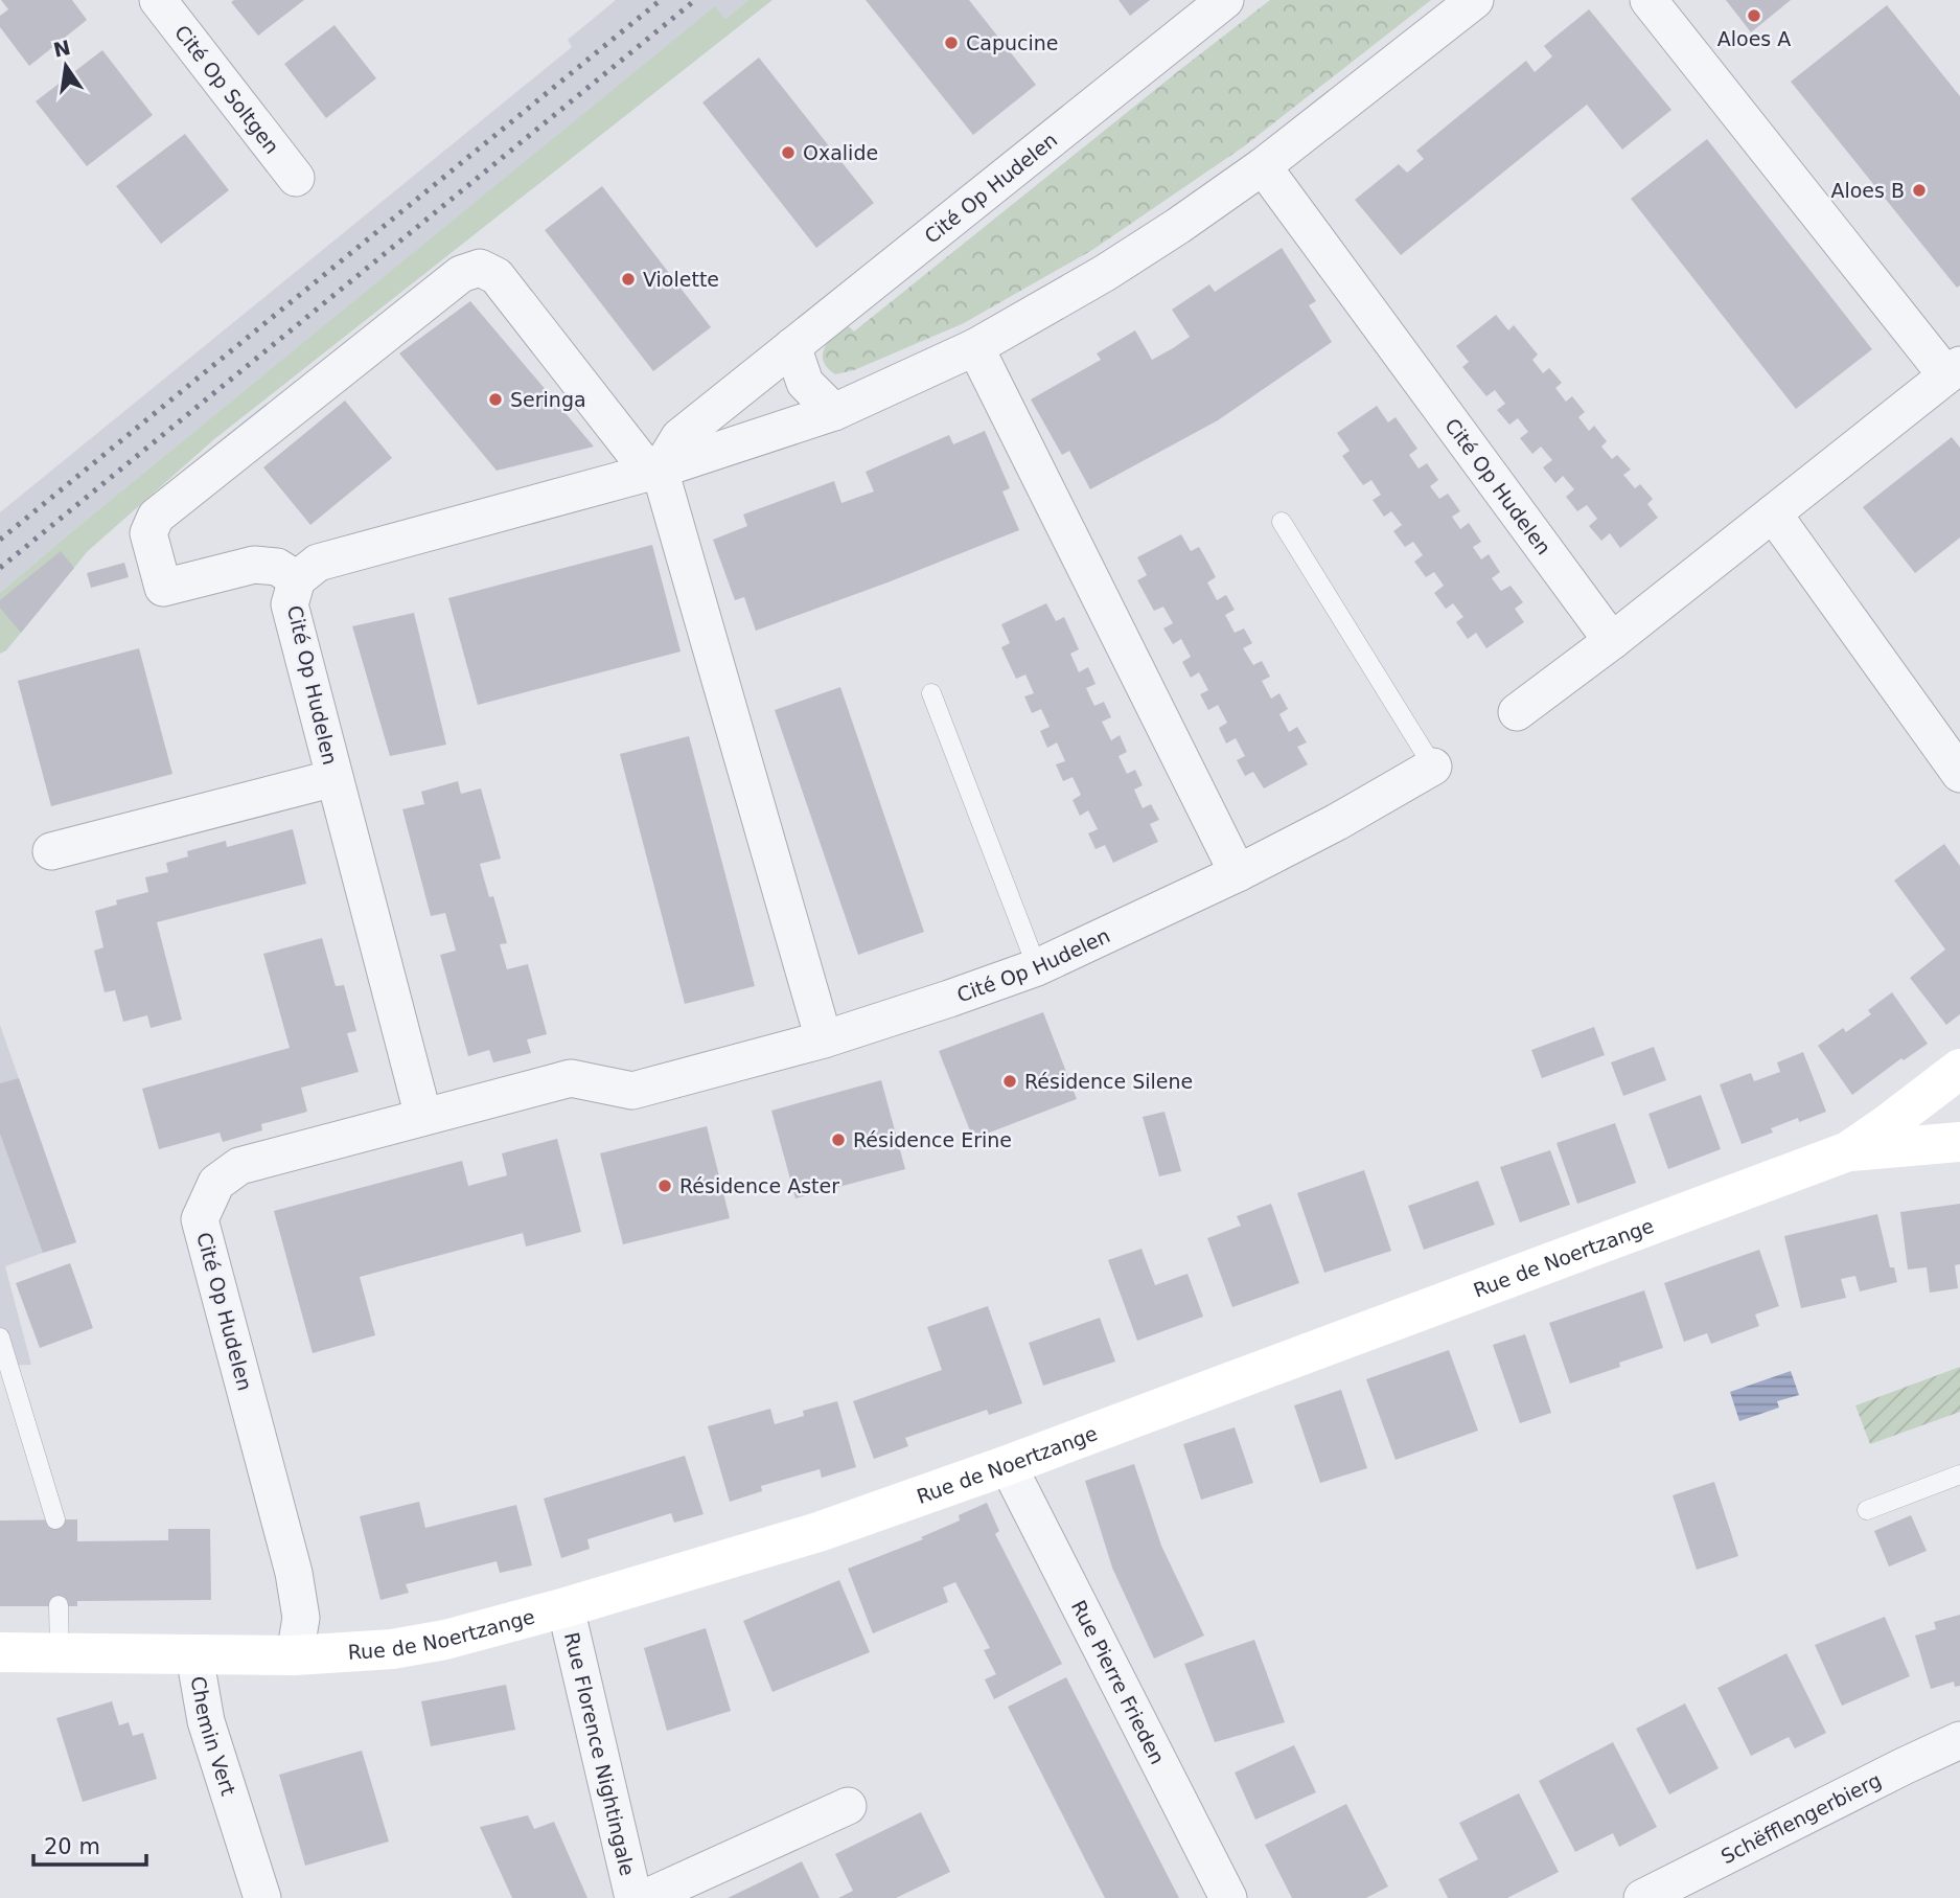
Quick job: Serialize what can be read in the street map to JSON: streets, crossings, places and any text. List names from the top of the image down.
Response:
{
  "streets": {
    "main road": ["Rue de Noertzange"],
    "street": [
      "Cité Op Soltgen",
      "Cité Op Hudelen",
      "Rue Pierre Frieden",
      "Chemin Vert",
      "Rue Florence Nightingale",
      "Schëfflengerbierg"
    ]
  },
  "crossings": [
    ["Cité Op Hudelen", "Rue de Noertzange"],
    ["Rue de Noertzange", "Rue Pierre Frieden"],
    ["Rue de Noertzange", "Chemin Vert"],
    ["Rue de Noertzange", "Rue Florence Nightingale"]
  ],
  "places": [
    "Aloes A",
    "Capucine",
    "Oxalide",
    "Aloes B",
    "Violette",
    "Seringa",
    "Résidence Silene",
    "Résidence Erine",
    "Résidence Aster"
  ],
  "scale_bar": "20 m",
  "north": "top"
}
